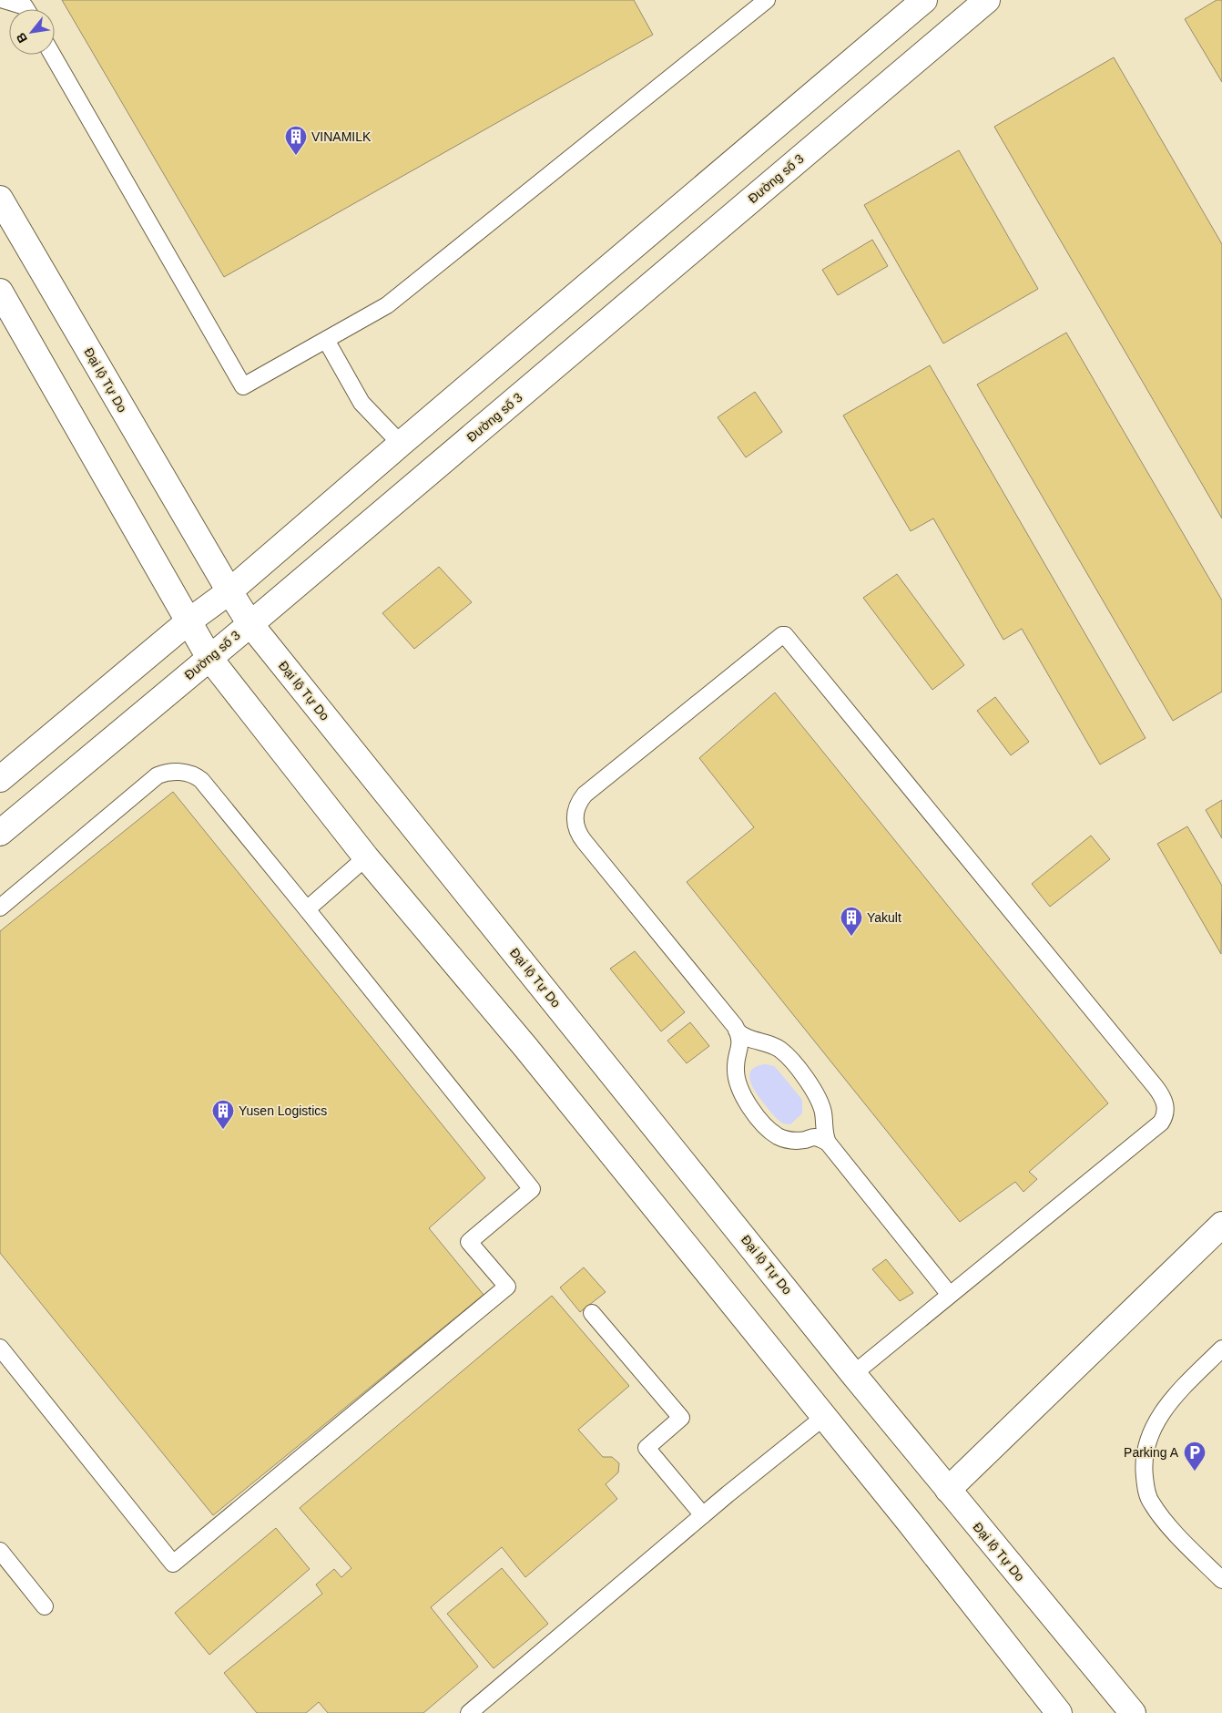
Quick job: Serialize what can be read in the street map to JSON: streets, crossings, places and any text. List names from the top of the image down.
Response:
{
  "streets": {
    "street": ["Đường số 3", "Đại lộ Tự Do"]
  },
  "crossings": [
    ["Đường số 3", "Đại lộ Tự Do"]
  ],
  "places": {
    "building": ["VINAMILK", "Yakult", "Yusen Logistics"],
    "parking": ["Parking A"]
  },
  "north": "bottom left"
}
